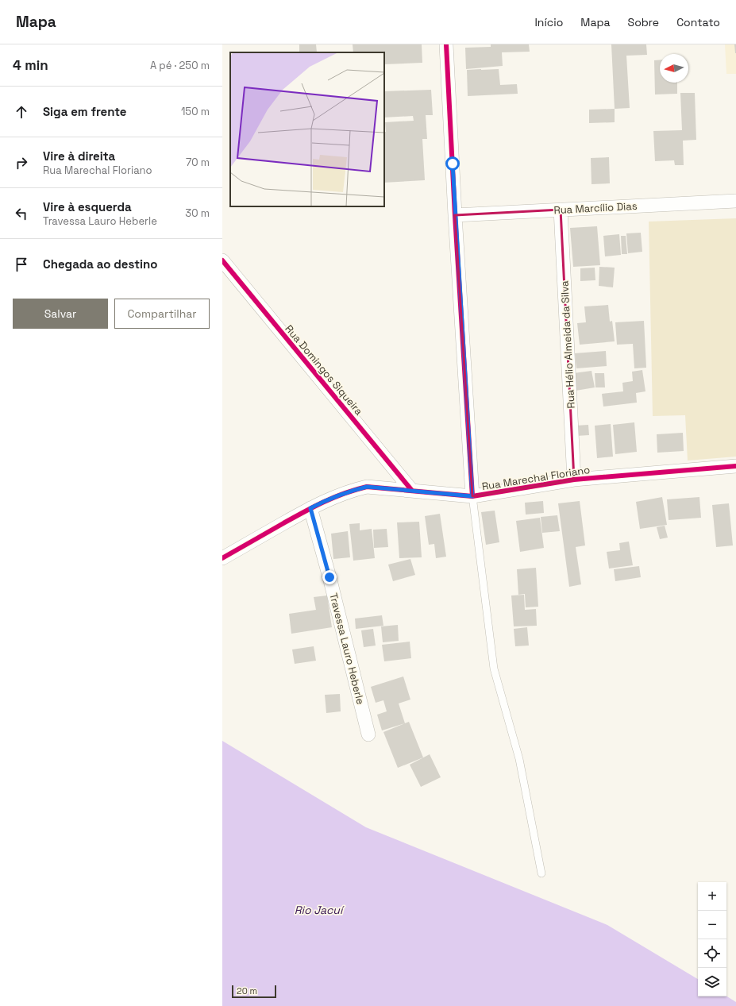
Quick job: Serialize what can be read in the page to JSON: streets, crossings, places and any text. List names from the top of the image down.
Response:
{
  "streets": {
    "street": [
      "Rua Marcílio Dias",
      "Rua Hélio Almeida da Silva",
      "Rua Domingos Siqueira",
      "Rua Marechal Floriano",
      "Travessa Lauro Heberle"
    ]
  },
  "crossings": [
    ["Rua Marcílio Dias", "Rua Hélio Almeida da Silva"],
    ["Rua Hélio Almeida da Silva", "Rua Marechal Floriano"],
    ["Rua Domingos Siqueira", "Rua Marechal Floriano"],
    ["Rua Marechal Floriano", "Travessa Lauro Heberle"]
  ],
  "water": ["Rio Jacuí"],
  "scale_bar": "20 m",
  "north": "left",
  "page": {
    "header": "Mapa",
    "nav": [
      "Início",
      "Mapa",
      "Sobre",
      "Contato"
    ],
    "heading": ["4 min", "A pé · 250 m"],
    "list": [
      ["Siga em frente", "150 m"],
      ["Vire à direita", "Rua Marechal Floriano", "70 m"],
      ["Vire à esquerda", "Travessa Lauro Heberle", "30 m"],
      "Chegada ao destino"
    ],
    "buttons": ["Salvar", "Compartilhar"],
    "map_buttons": ["+", "−"],
    "scale": "20 m"
  }
}
